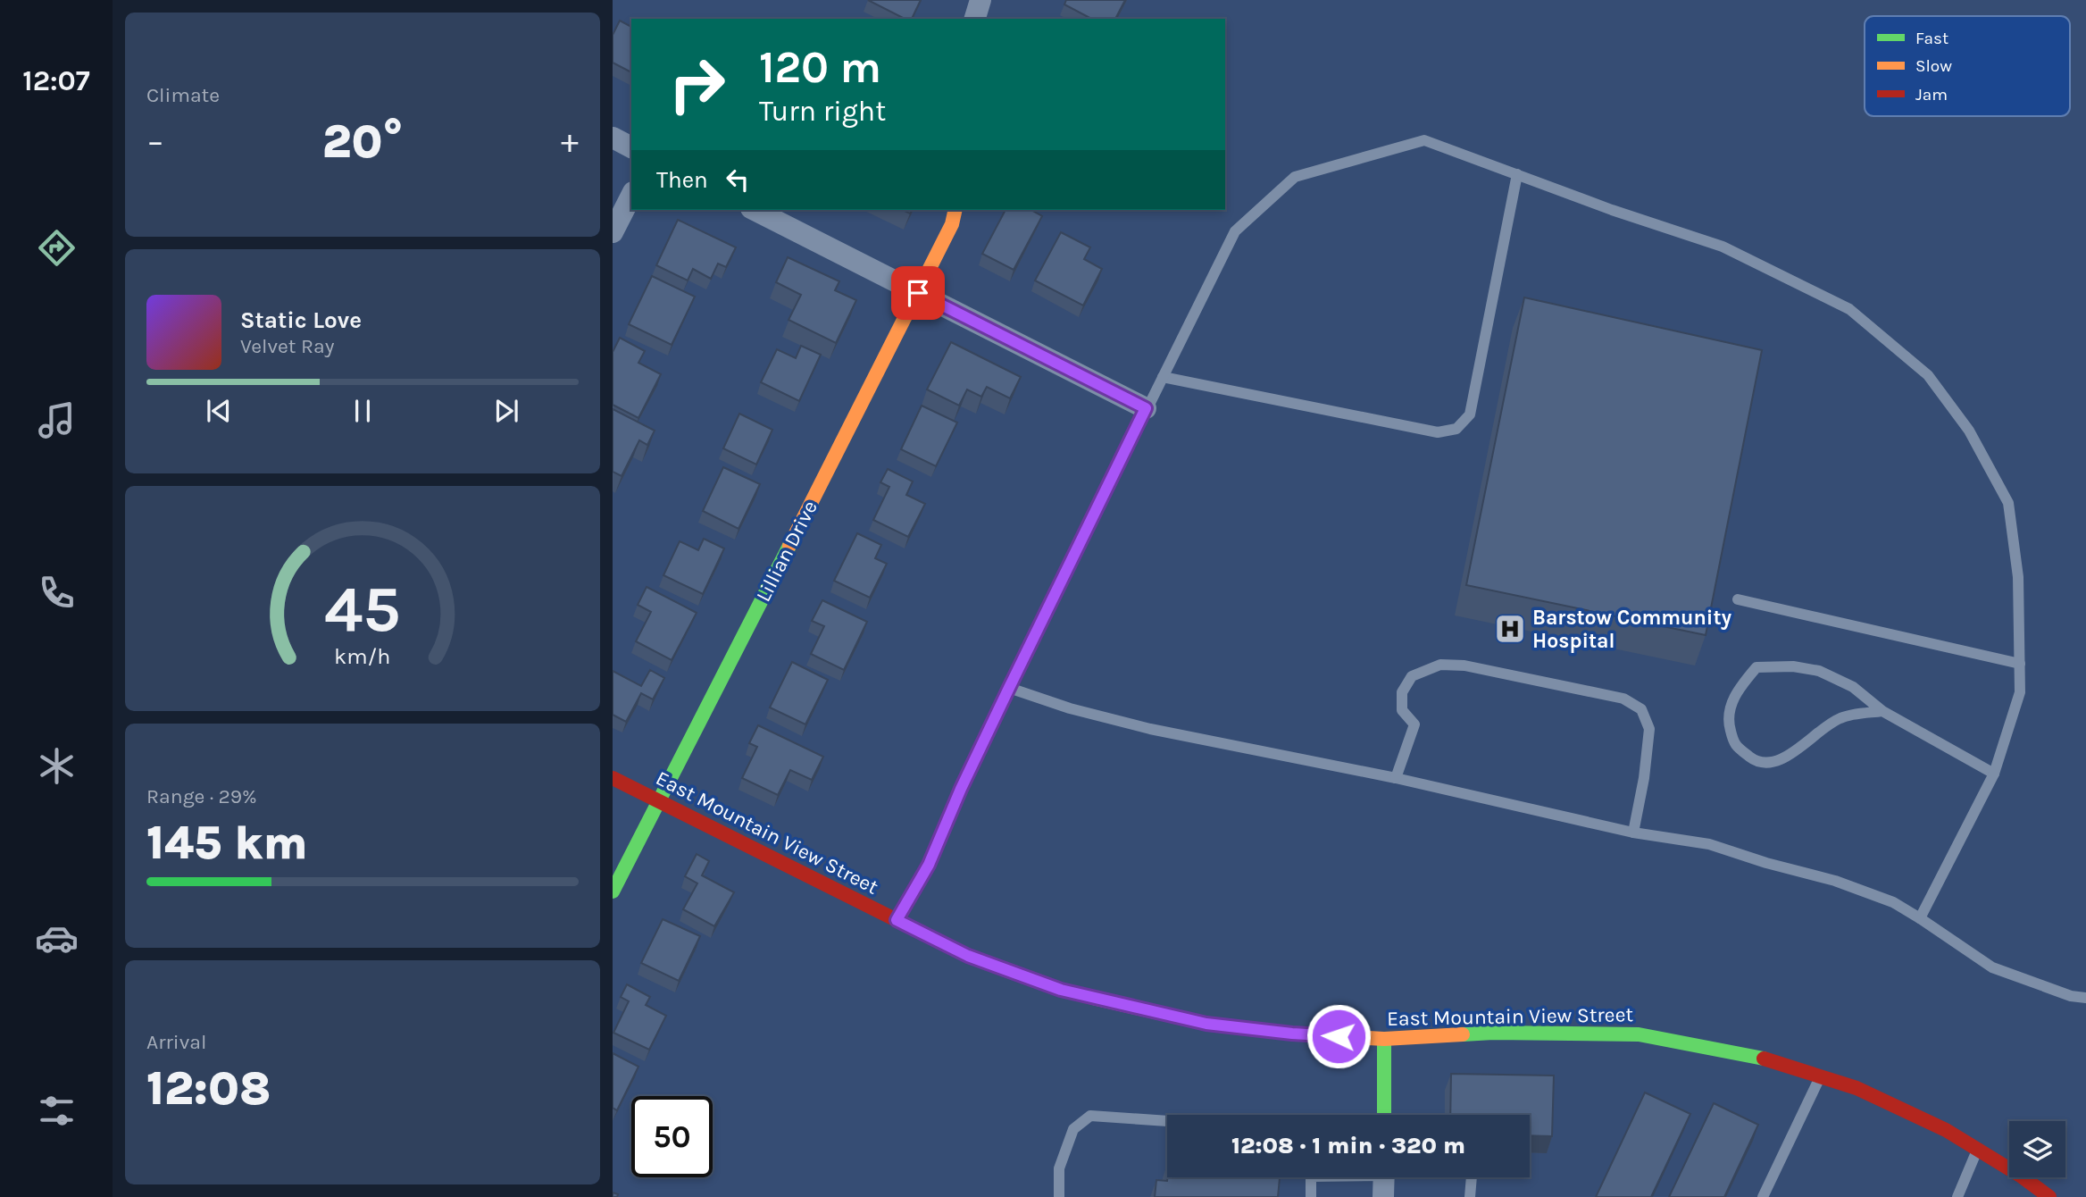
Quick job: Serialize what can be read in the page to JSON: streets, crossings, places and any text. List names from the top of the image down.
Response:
{
  "streets": {
    "main road": ["Lillian Drive", "East Mountain View Street"]
  },
  "crossings": [
    ["Lillian Drive", "East Mountain View Street"]
  ],
  "places": {
    "hospital": ["Barstow Community Hospital"]
  },
  "legend": ["Fast", "Slow", "Jam"],
  "page": {
    "tabs": "12:07",
    "tile": [
      "Climate",
      ["Range · 29%", "145 km"],
      ["Arrival", "12:08"]
    ],
    "turn": ["120 m", "Turn right"],
    "heat": ["−", "20°", "+"],
    "then": "Then",
    "song": ["Static Love", "Velvet Ray"],
    "limit": "50",
    "trip": "12:08 · 1 min · 320 m",
    "gauge": ["45", "km/h"]
  }
}
